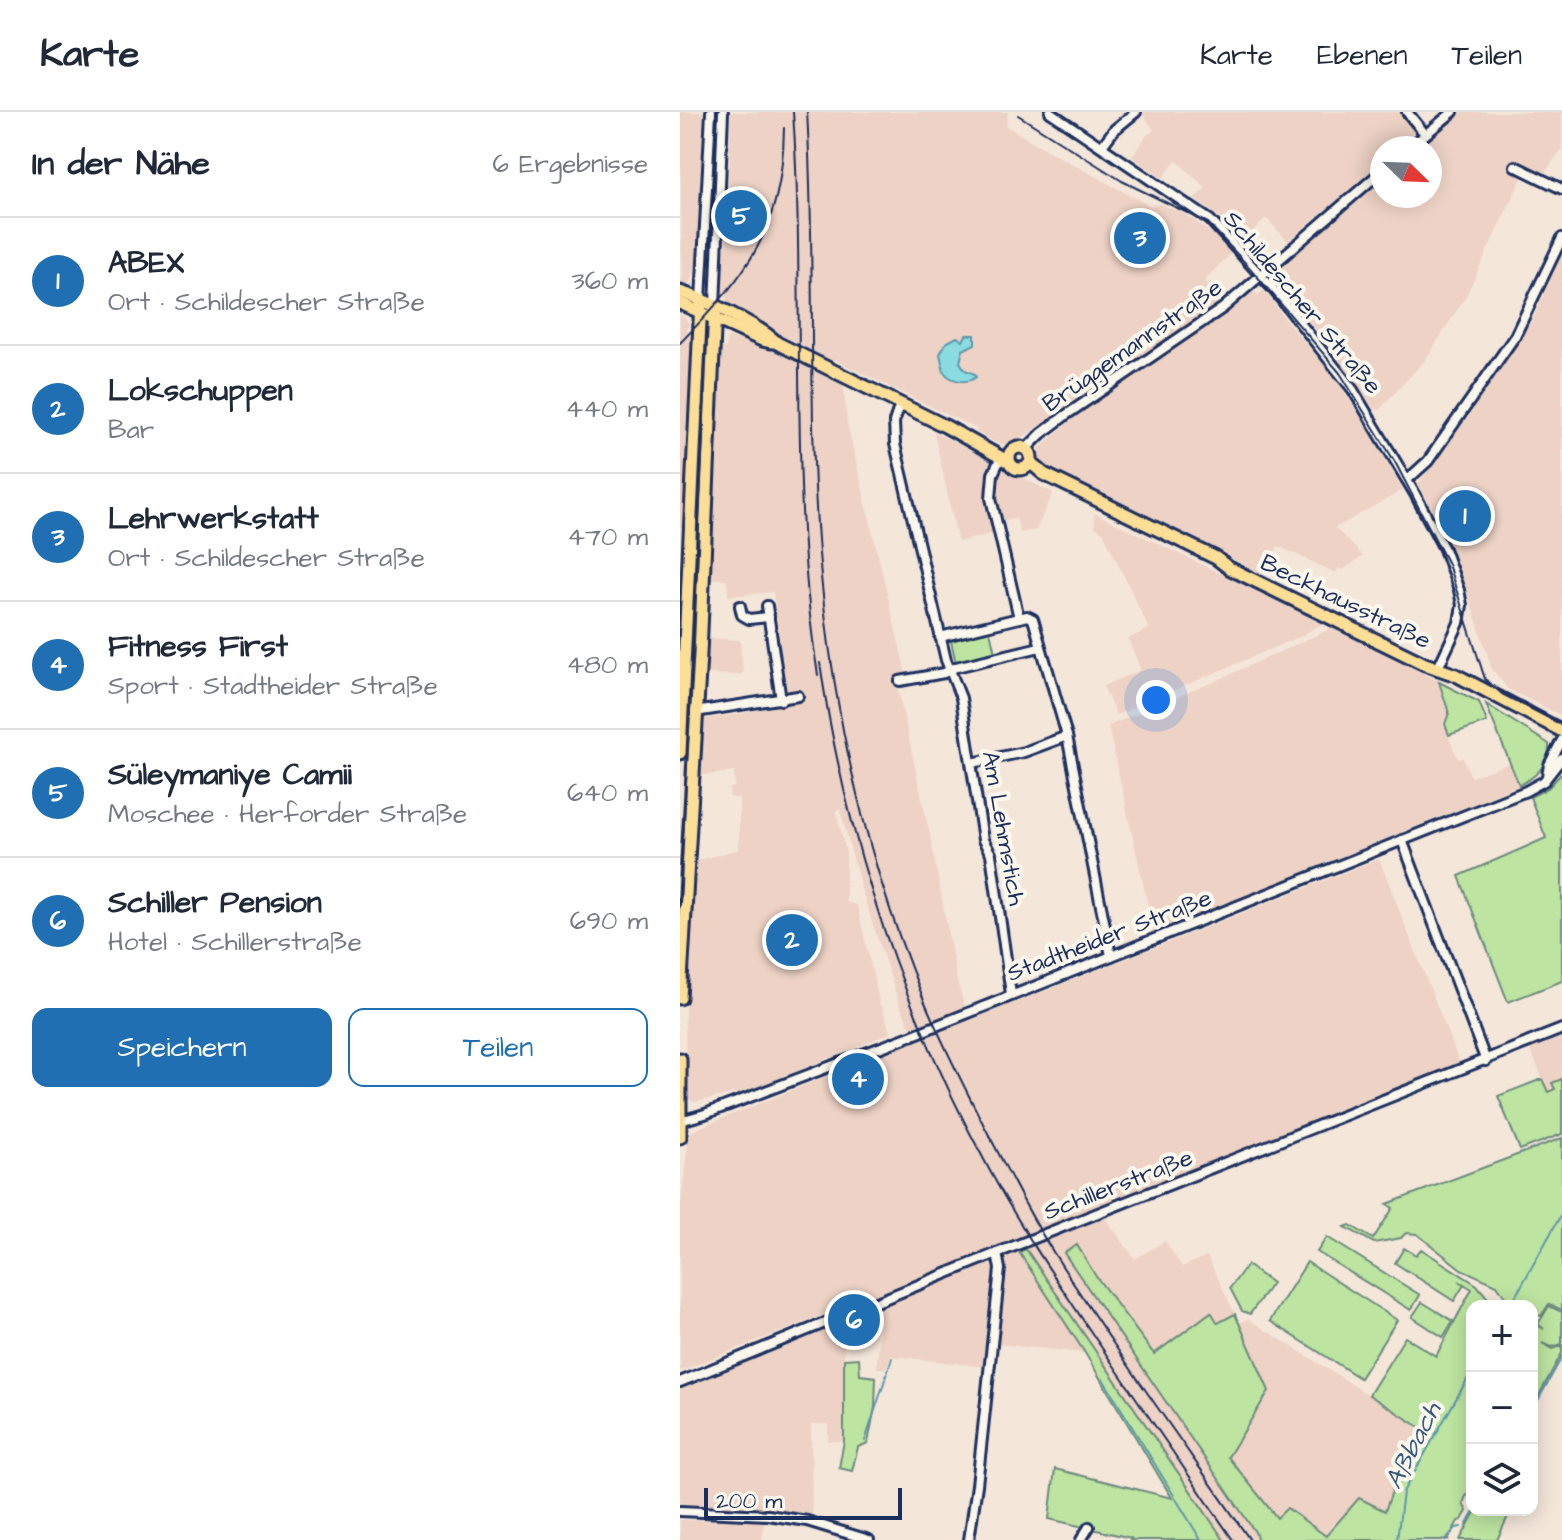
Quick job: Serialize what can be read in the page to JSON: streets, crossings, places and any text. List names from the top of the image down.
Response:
{
  "streets": {
    "main road": ["Beckhausstraße"],
    "street": [
      "Schildescher Straße",
      "Brüggemannstraße",
      "Am Lehmstich",
      "Stadtheider Straße",
      "Schillerstraße"
    ]
  },
  "crossings": [
    ["Schildescher Straße", "Brüggemannstraße"],
    ["Schildescher Straße", "Beckhausstraße"],
    ["Brüggemannstraße", "Beckhausstraße"],
    ["Am Lehmstich", "Stadtheider Straße"]
  ],
  "water": ["Aßbach"],
  "scale_bar": "200 m",
  "north": "bottom right",
  "page": {
    "header": "Karte",
    "nav": ["Karte", "Ebenen", "Teilen"],
    "heading": ["In der Nähe", "6 Ergebnisse"],
    "pins": [
      "5",
      "3",
      "1",
      "2",
      "4",
      "6"
    ],
    "list": [
      {
        "mark": "1",
        "name": "ABEX",
        "note": "Ort · Schildescher Straße",
        "value": "360 m"
      },
      {
        "mark": "2",
        "name": "Lokschuppen",
        "note": "Bar",
        "value": "440 m"
      },
      {
        "mark": "3",
        "name": "Lehrwerkstatt",
        "note": "Ort · Schildescher Straße",
        "value": "470 m"
      },
      {
        "mark": "4",
        "name": "Fitness First",
        "note": "Sport · Stadtheider Straße",
        "value": "480 m"
      },
      {
        "mark": "5",
        "name": "Süleymaniye Camii",
        "note": "Moschee · Herforder Straße",
        "value": "640 m"
      },
      {
        "mark": "6",
        "name": "Schiller Pension",
        "note": "Hotel · Schillerstraße",
        "value": "690 m"
      }
    ],
    "buttons": ["Speichern", "Teilen"],
    "map_buttons": ["+", "−"],
    "scale": "200 m"
  }
}
